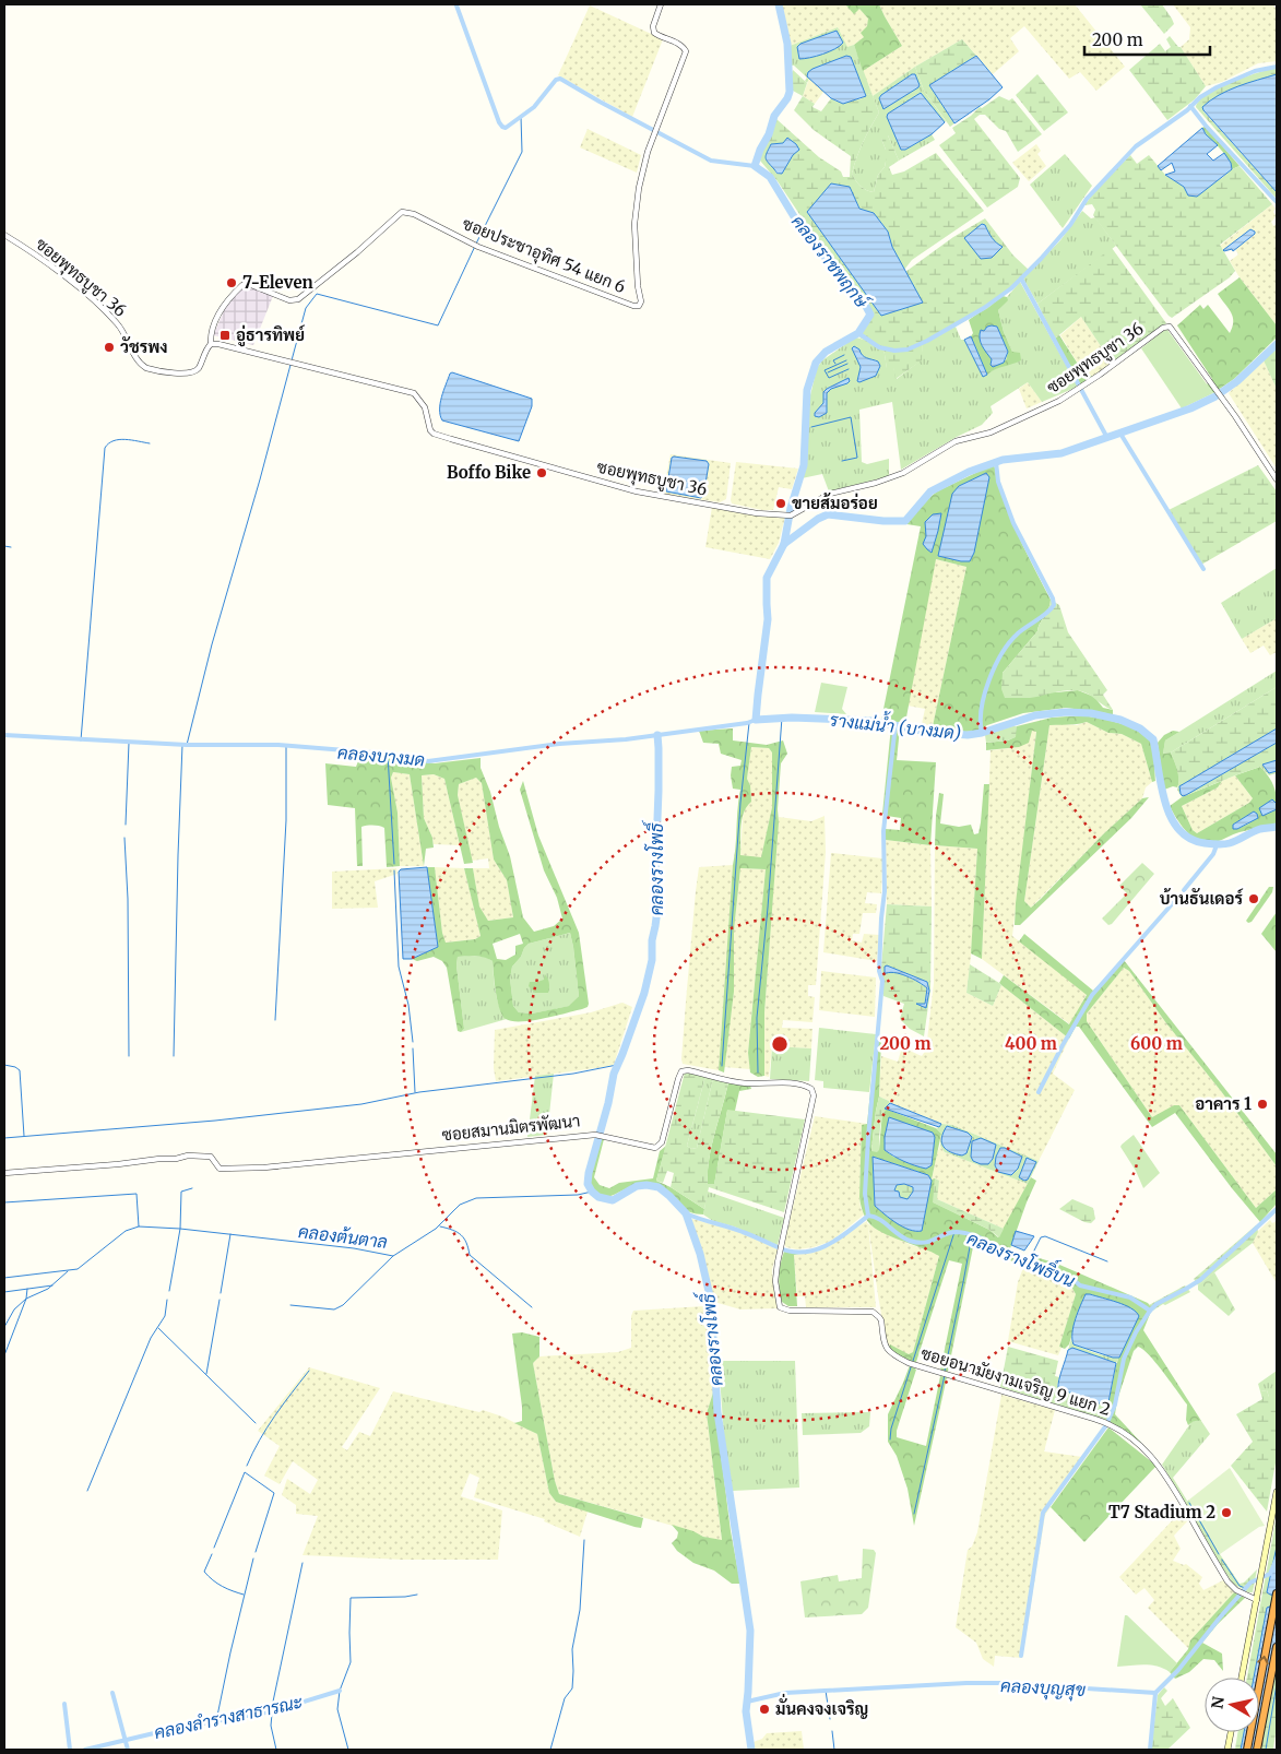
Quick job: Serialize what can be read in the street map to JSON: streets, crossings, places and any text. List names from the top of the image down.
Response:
{
  "streets": {
    "street": [
      "ซอยประชาอุทิศ 54 แยก 6",
      "ซอยพุทธบูชา 36",
      "ซอยสมานมิตรพัฒนา",
      "ซอยอนามัยงามเจริญ 9 แยก 2"
    ]
  },
  "crossings": [
    ["ซอยประชาอุทิศ 54 แยก 6", "ซอยพุทธบูชา 36"],
    ["ซอยสมานมิตรพัฒนา", "ซอยอนามัยงามเจริญ 9 แยก 2"]
  ],
  "water": [
    "คลองราชพฤกษ์",
    "รางแม่น้ำ (บางมด)",
    "คลองบางมด",
    "คลองรางโพธิ์",
    "คลองต้นตาล",
    "คลองรางโพธิ์บน",
    "คลองบุญสุข",
    "คลองลำรางสาธารณะ"
  ],
  "places": {
    "other": [
      "7-Eleven",
      "วัชรพง",
      "Boffo Bike",
      "ขายส้มอร่อย",
      "บ้านธันเดอร์",
      "อาคาร 1",
      "T7 Stadium 2",
      "มั่นคงจงเจริญ"
    ],
    "transit": ["อู่ธารทิพย์"]
  },
  "scale_bar": "200 m",
  "north": "left",
  "rings": ["200 m", "400 m", "600 m"]
}
